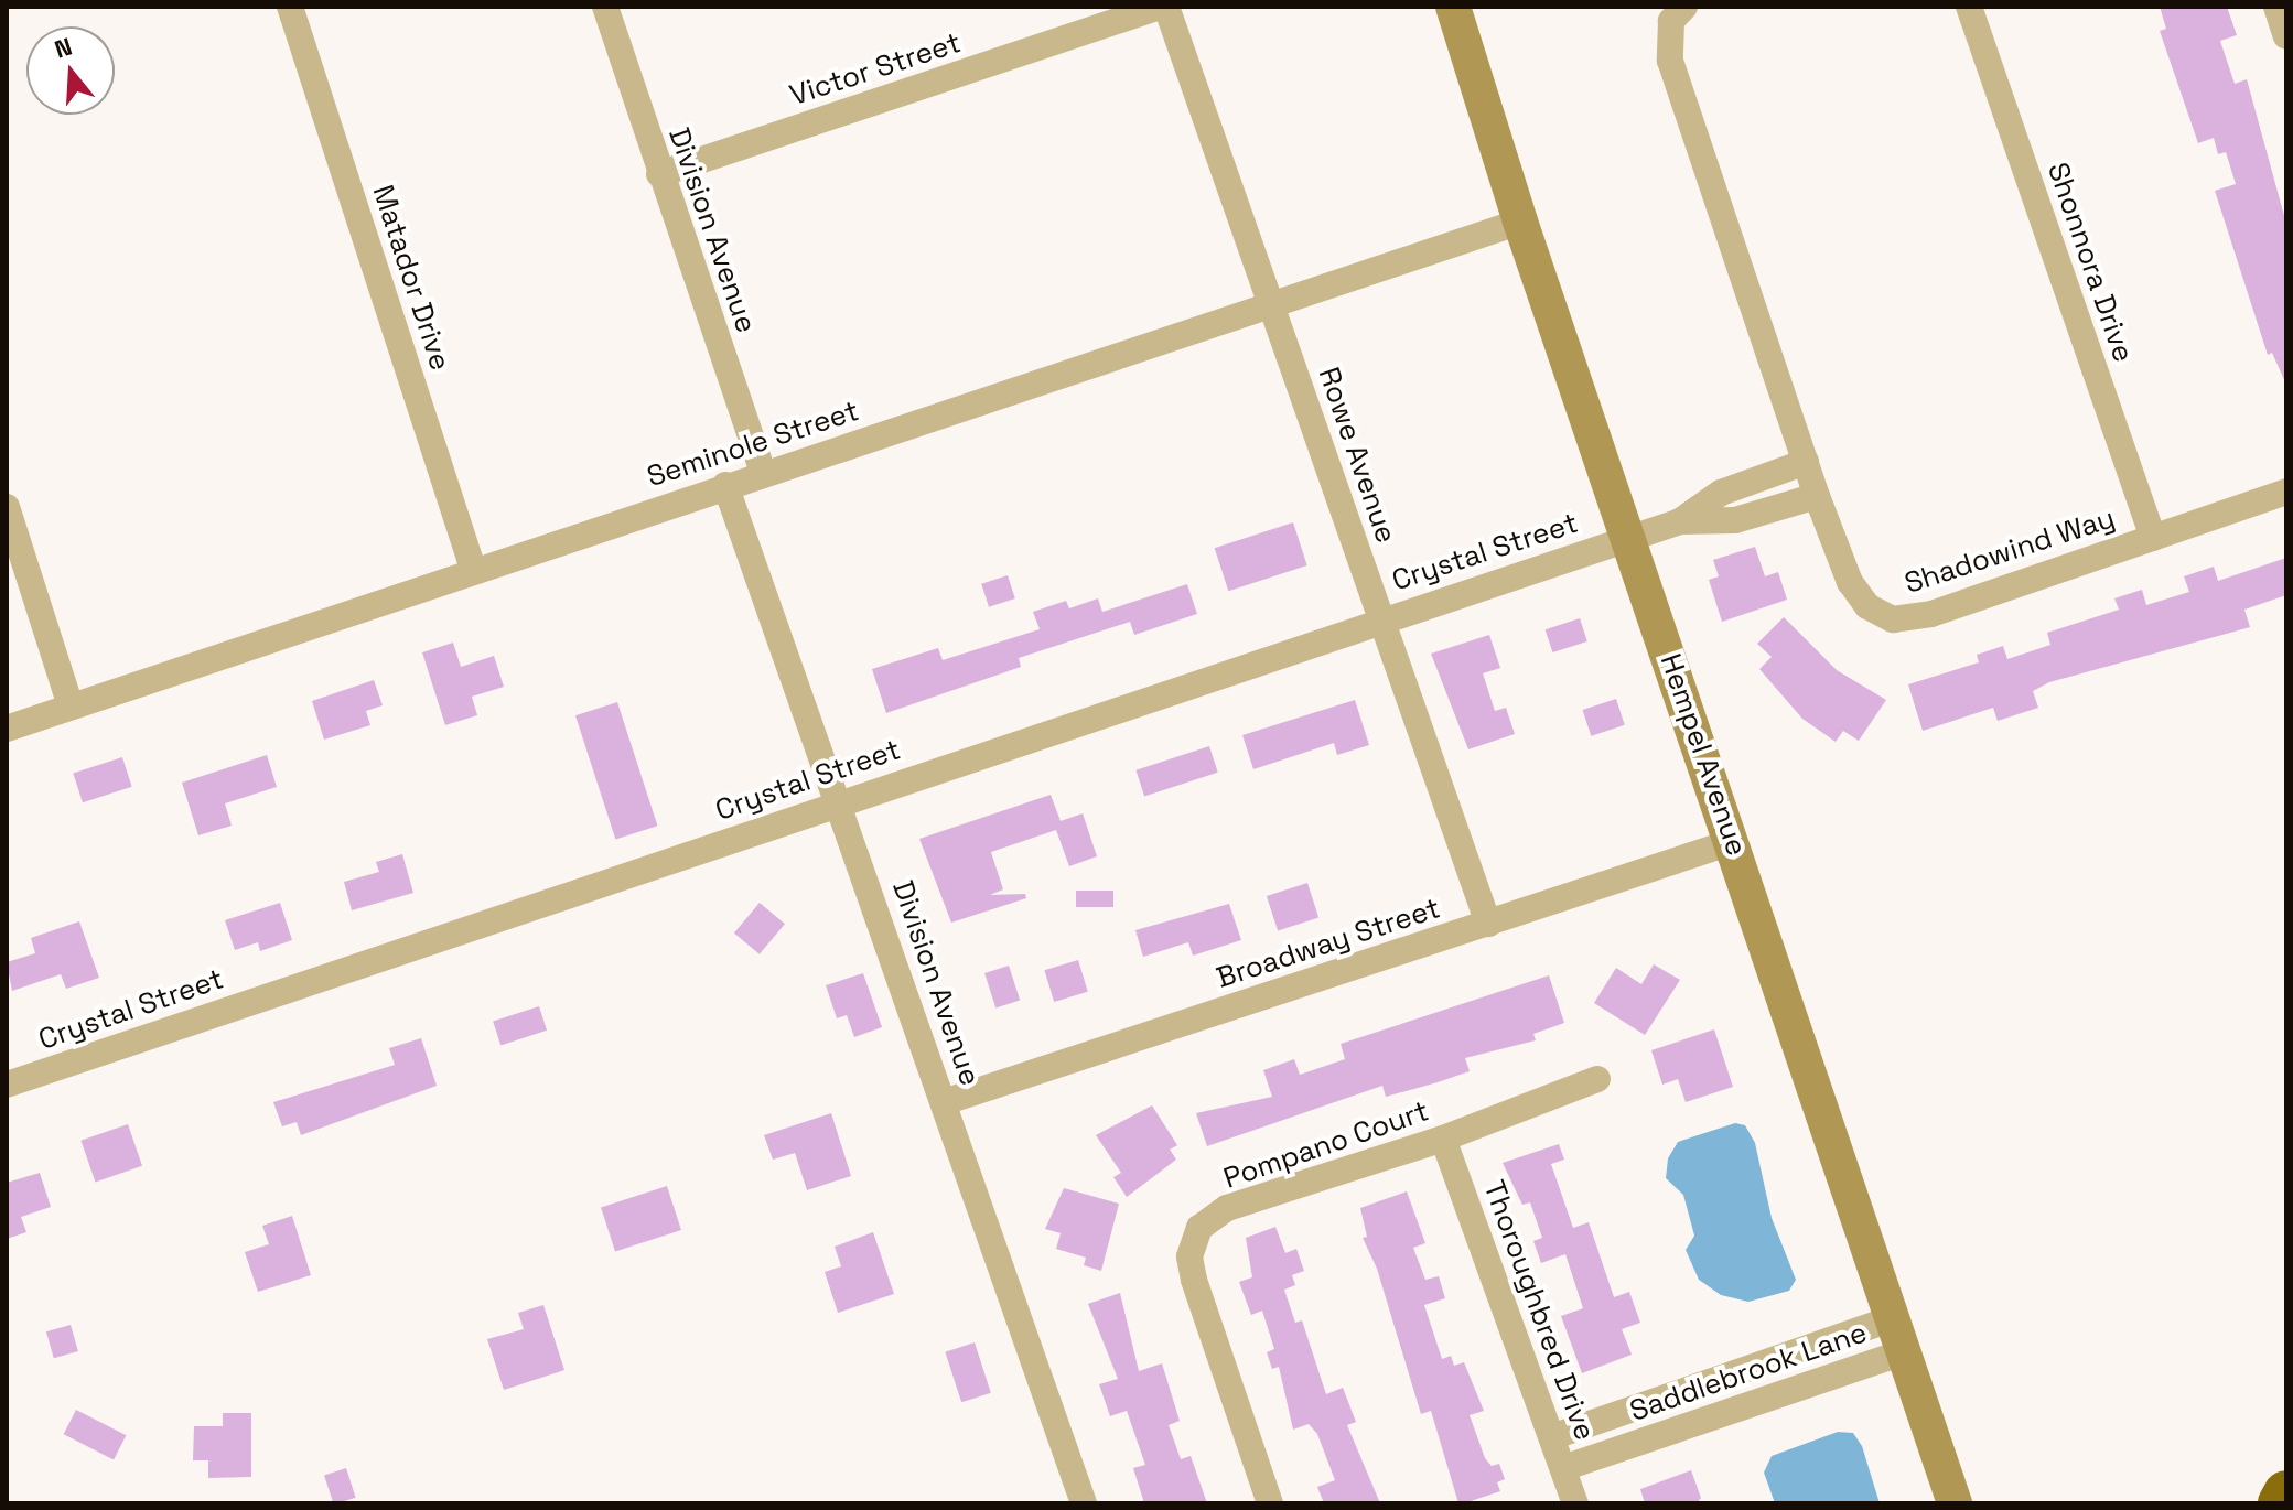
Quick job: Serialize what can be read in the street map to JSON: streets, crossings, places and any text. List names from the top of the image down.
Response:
{
  "streets": {
    "street": [
      "Victor Street",
      "Division Avenue",
      "Shonnora Drive",
      "Matador Drive",
      "Seminole Street",
      "Rowe Avenue",
      "Shadowind Way",
      "Crystal Street",
      "Hempel Avenue",
      "Broadway Street",
      "Pompano Court",
      "Thoroughbred Drive",
      "Saddlebrook Lane"
    ]
  },
  "crossings": [
    ["Victor Street", "Division Avenue"],
    ["Victor Street", "Rowe Avenue"],
    ["Division Avenue", "Seminole Street"],
    ["Division Avenue", "Crystal Street"],
    ["Division Avenue", "Broadway Street"],
    ["Shonnora Drive", "Shadowind Way"],
    ["Matador Drive", "Seminole Street"],
    ["Seminole Street", "Rowe Avenue"],
    ["Seminole Street", "Hempel Avenue"],
    ["Rowe Avenue", "Crystal Street"],
    ["Rowe Avenue", "Broadway Street"],
    ["Crystal Street", "Hempel Avenue"],
    ["Hempel Avenue", "Broadway Street"],
    ["Hempel Avenue", "Saddlebrook Lane"],
    ["Pompano Court", "Thoroughbred Drive"],
    ["Thoroughbred Drive", "Saddlebrook Lane"]
  ],
  "north": "top"
}
